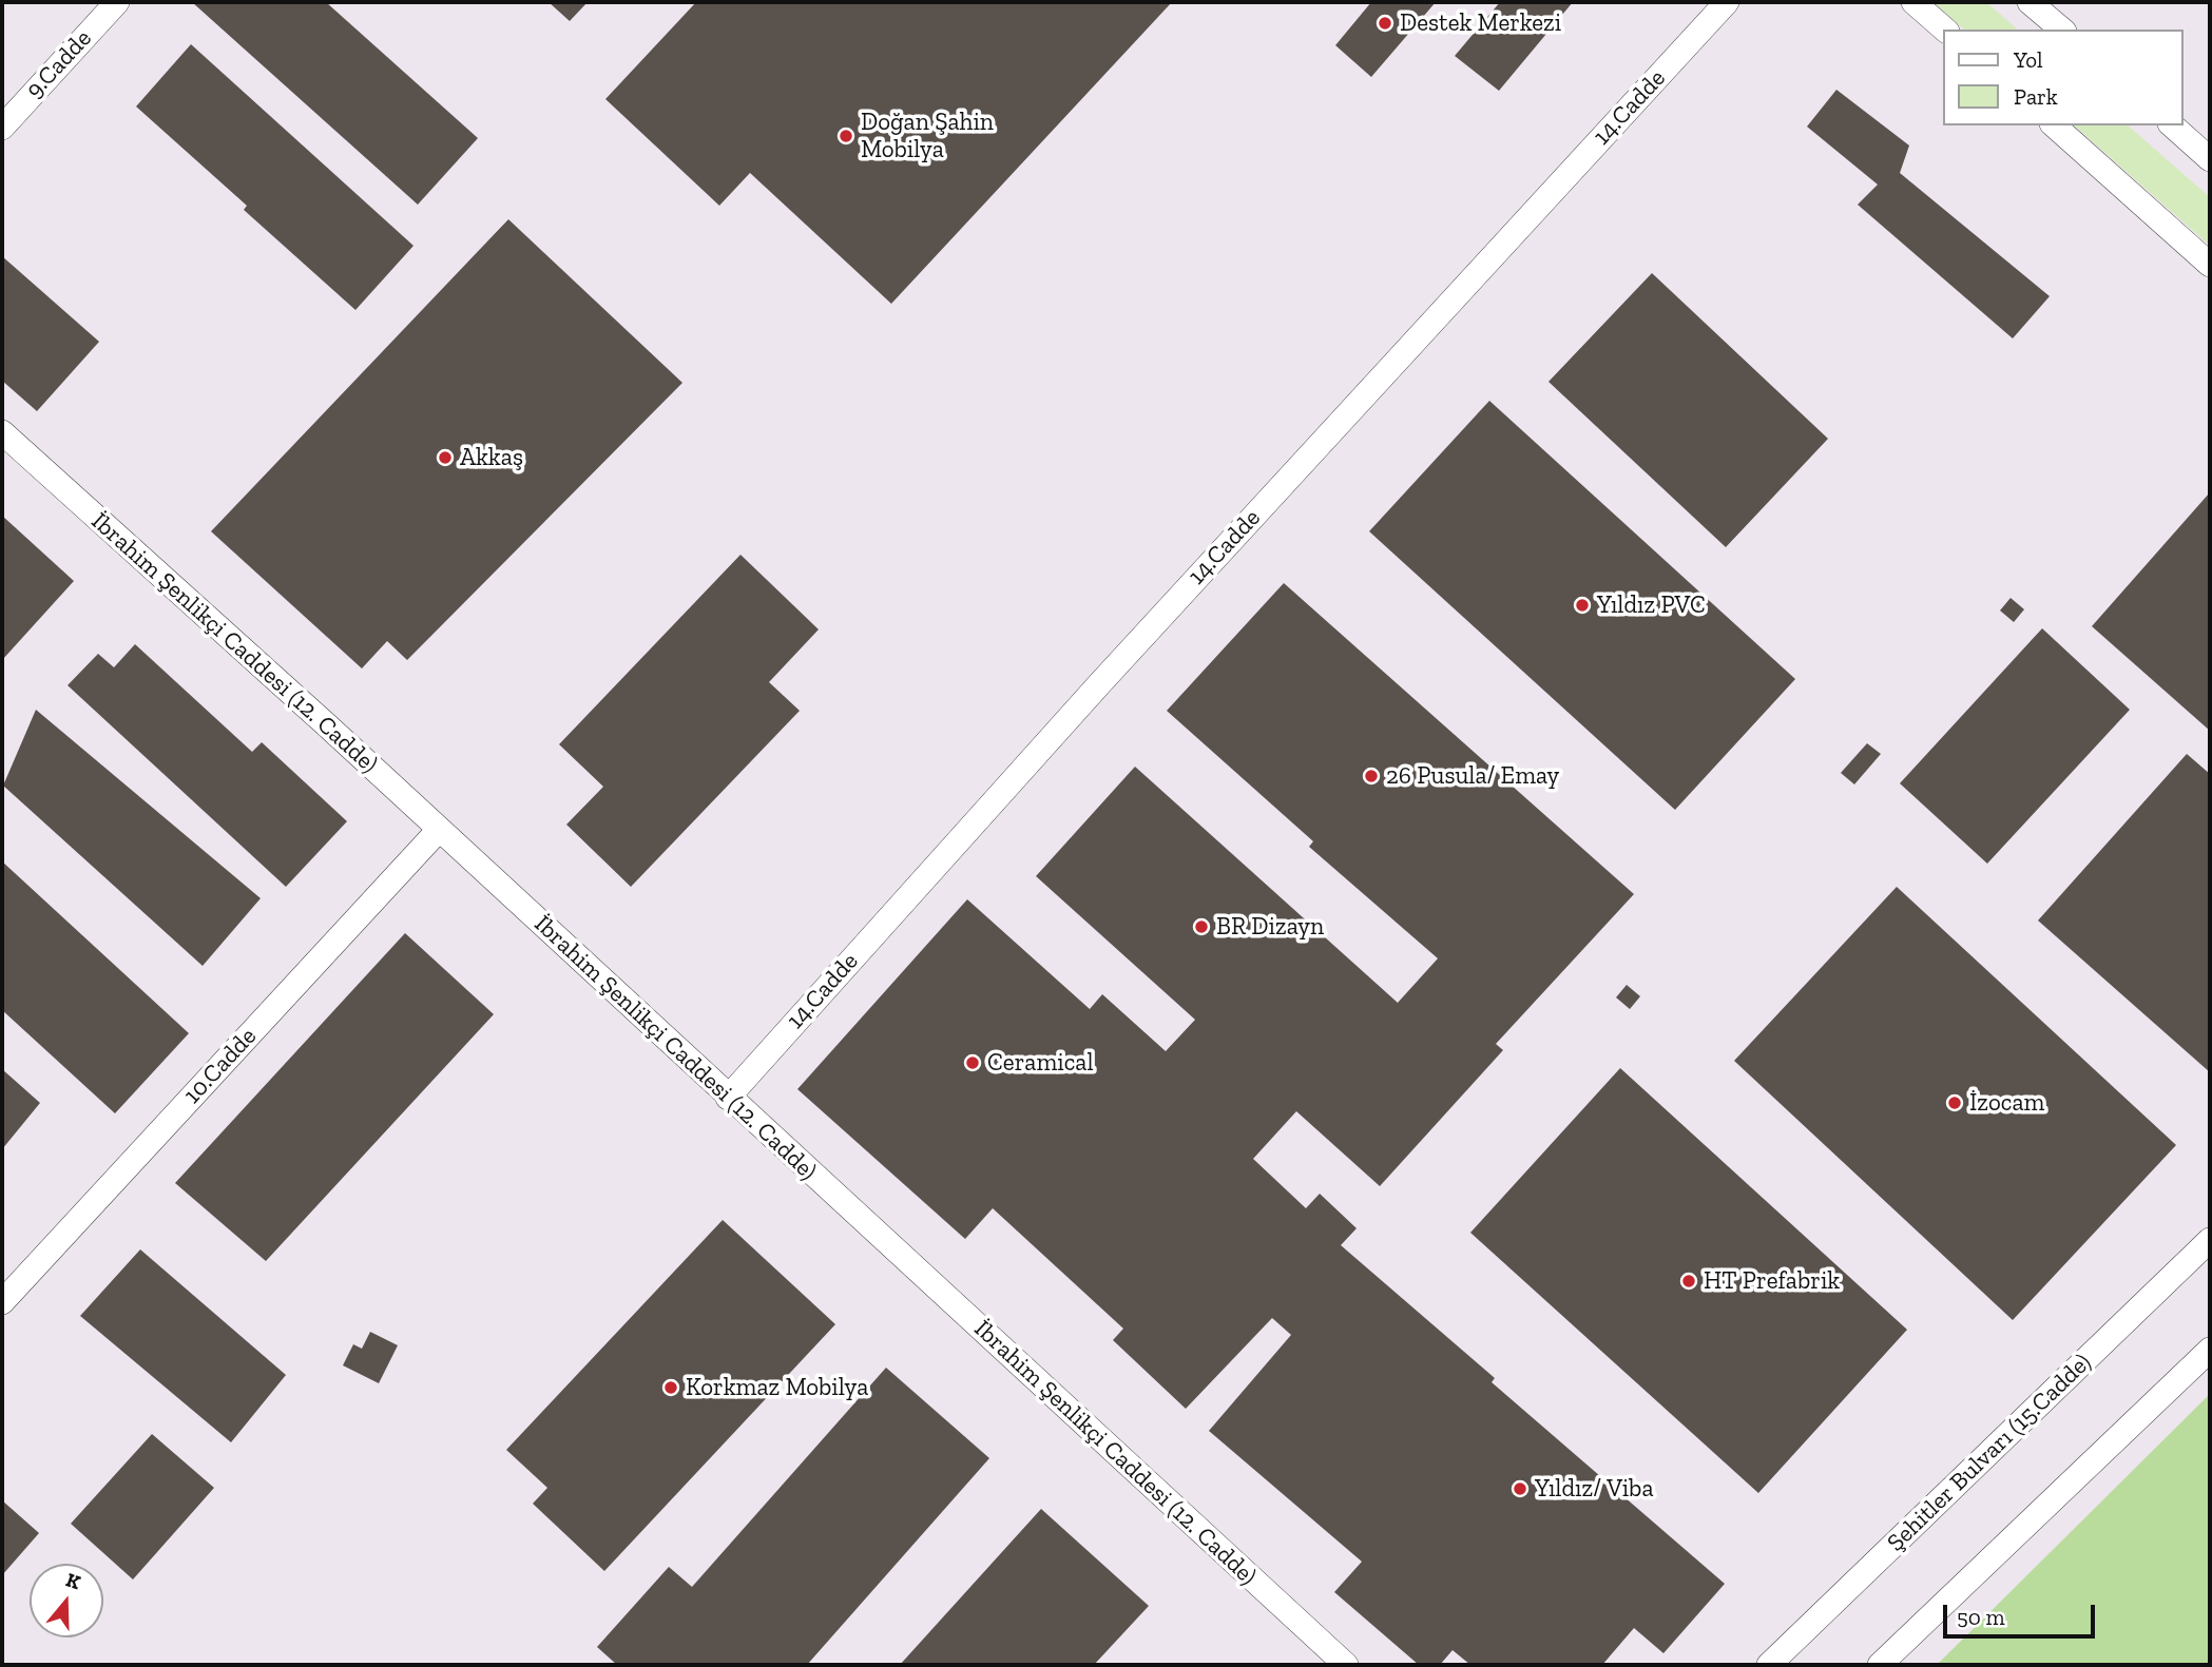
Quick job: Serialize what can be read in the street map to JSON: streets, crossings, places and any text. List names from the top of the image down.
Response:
{
  "streets": {
    "street": [
      "9.Cadde",
      "14.Cadde",
      "İbrahim Şenlikçi Caddesi (12. Cadde)",
      "10.Cadde",
      "Şehitler Bulvarı (15.Cadde)"
    ]
  },
  "crossings": [
    ["14.Cadde", "İbrahim Şenlikçi Caddesi (12. Cadde)"],
    ["İbrahim Şenlikçi Caddesi (12. Cadde)", "10.Cadde"]
  ],
  "places": [
    "Destek Merkezi",
    "Doğan Şahin Mobilya",
    "Akkaş",
    "Yıldız PVC",
    "26 Pusula/ Emay",
    "BR Dizayn",
    "Ceramical",
    "İzocam",
    "HT Prefabrik",
    "Korkmaz Mobilya",
    "Yıldız/ Viba"
  ],
  "legend": ["Yol", "Park"],
  "scale_bar": "50 m",
  "north": "top"
}
